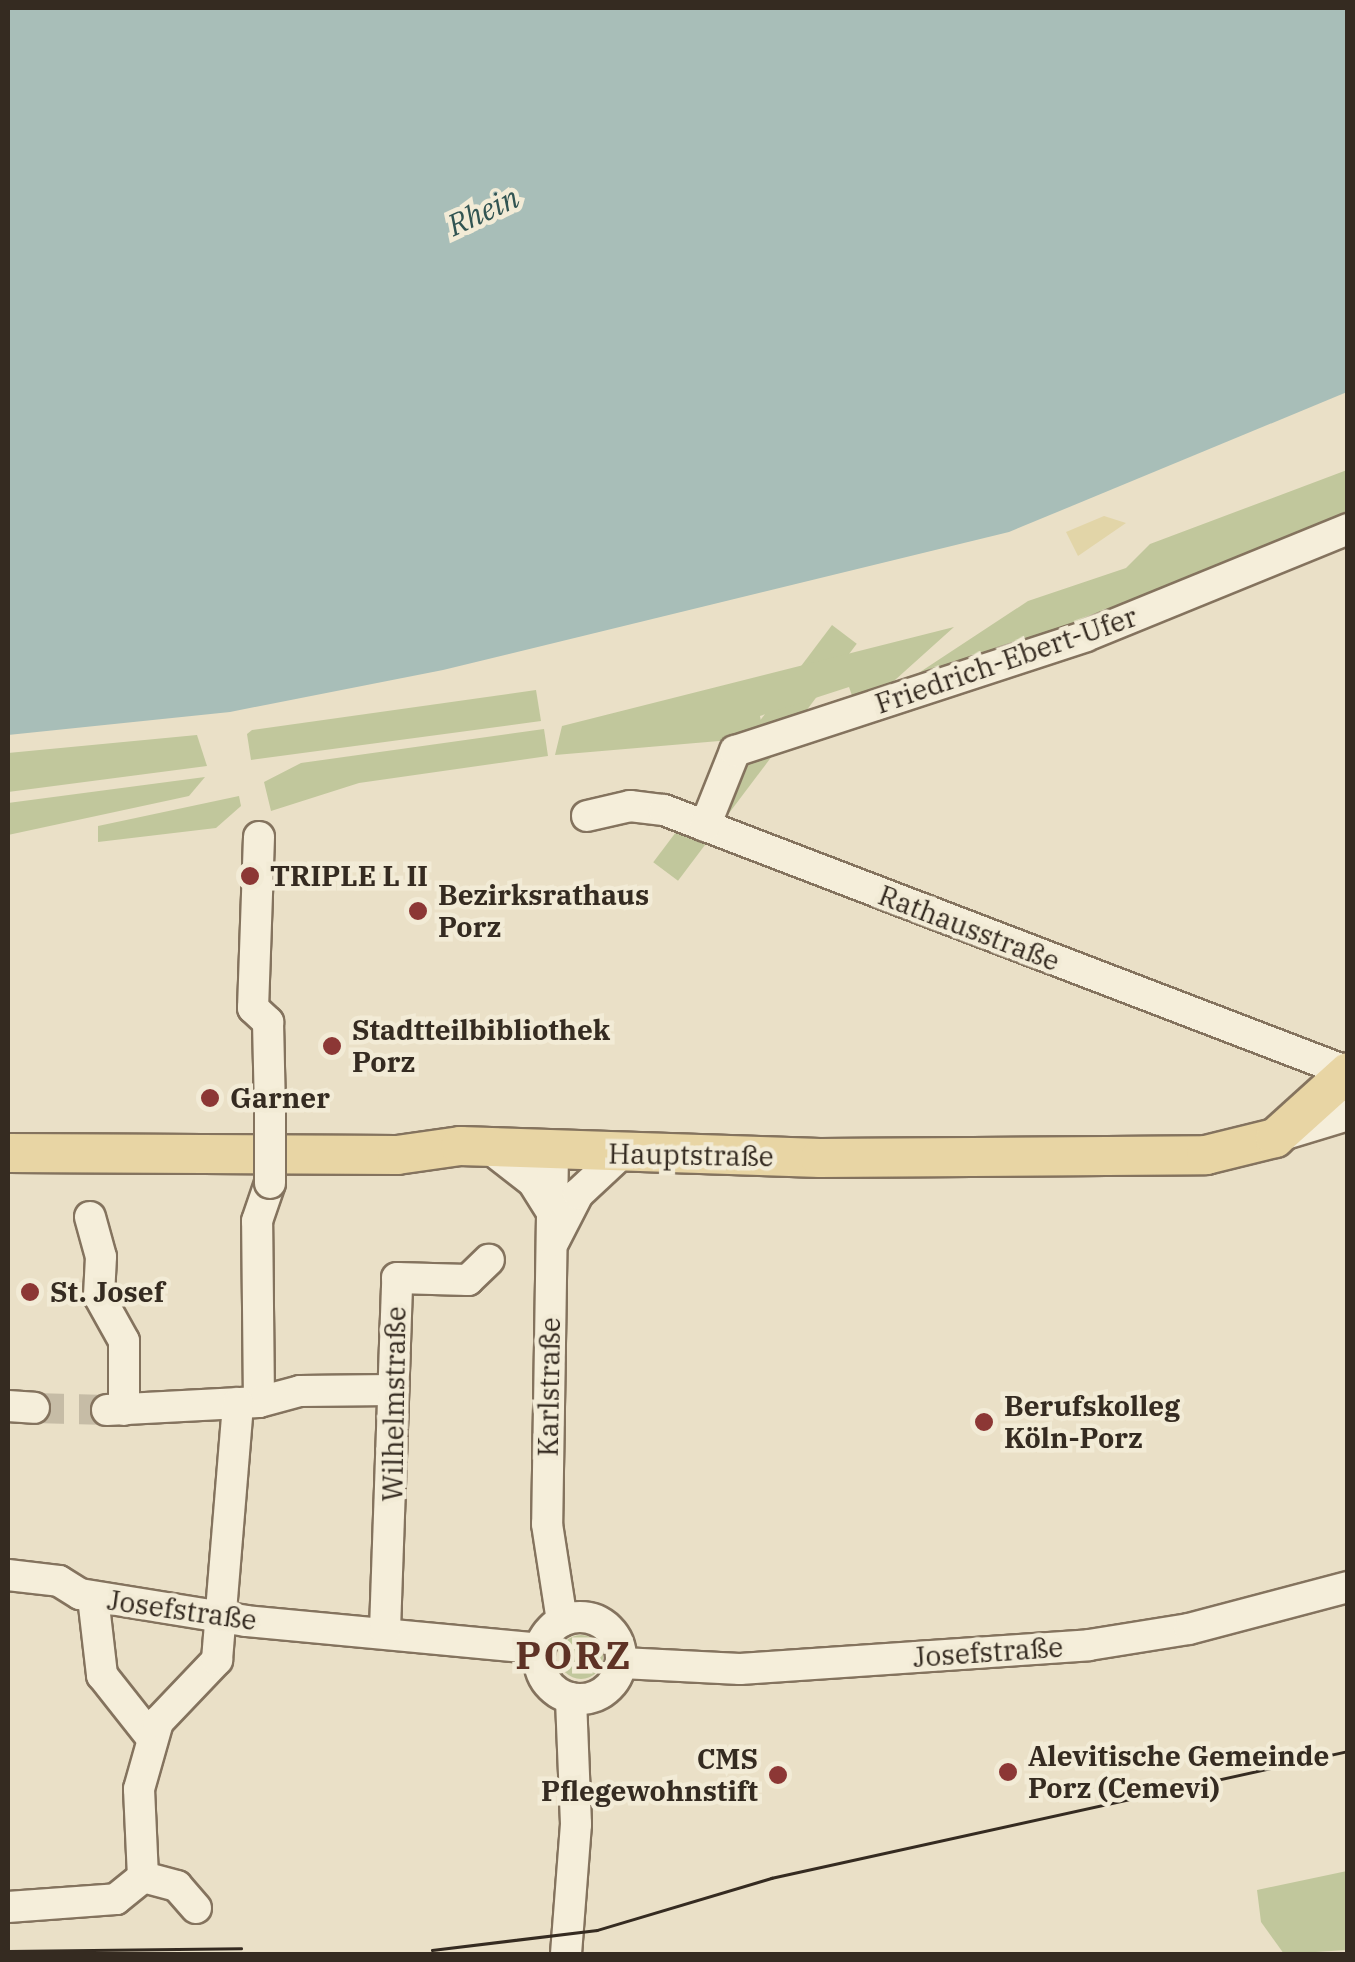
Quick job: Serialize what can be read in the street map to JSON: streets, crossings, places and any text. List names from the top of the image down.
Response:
{
  "streets": {
    "main road": ["Hauptstraße"],
    "street": [
      "Friedrich-Ebert-Ufer",
      "Rathausstraße",
      "Karlstraße",
      "Wilhelmstraße",
      "Josefstraße"
    ]
  },
  "crossings": [
    ["Friedrich-Ebert-Ufer", "Rathausstraße"],
    ["Rathausstraße", "Hauptstraße"],
    ["Hauptstraße", "Karlstraße"],
    ["Karlstraße", "Josefstraße"],
    ["Wilhelmstraße", "Josefstraße"]
  ],
  "districts": ["PORZ"],
  "water": ["Rhein"],
  "places": [
    "TRIPLE L II",
    "Bezirksrathaus Porz",
    "Stadtteilbibliothek Porz",
    "Garner",
    "St. Josef",
    "Berufskolleg Köln-Porz",
    "Alevitische Gemeinde Porz (Cemevi)",
    "CMS Pflegewohnstift"
  ]
}
